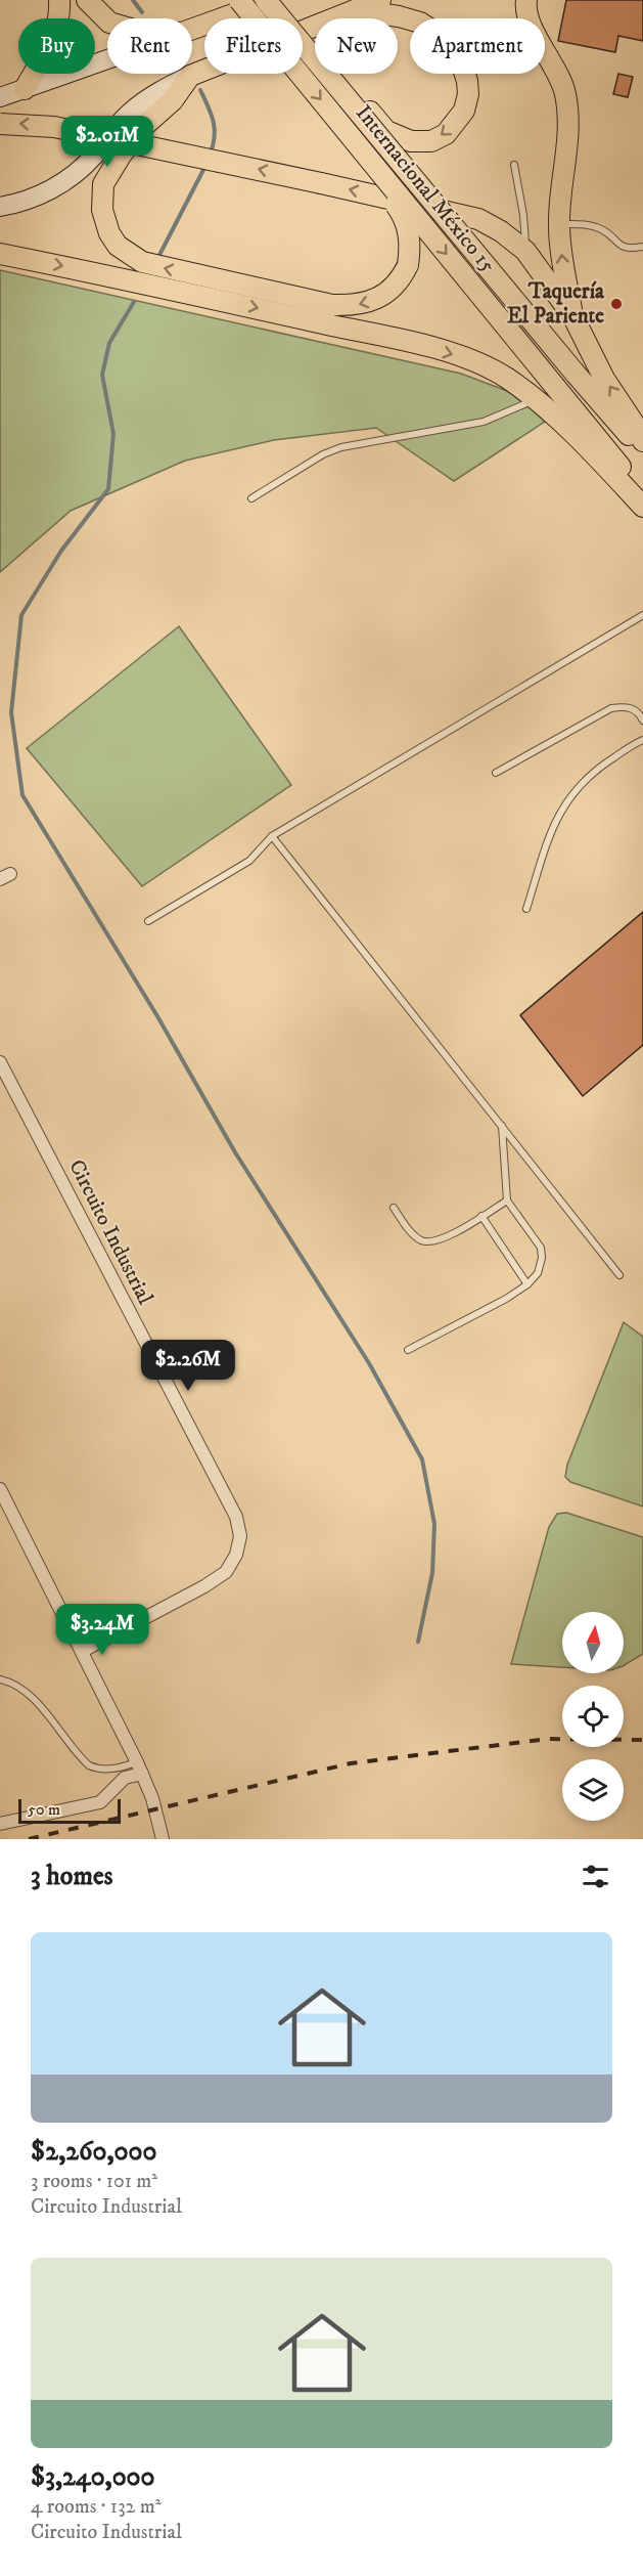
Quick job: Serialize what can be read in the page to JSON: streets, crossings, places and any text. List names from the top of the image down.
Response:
{
  "streets": {
    "main road": ["Internacional México 15"],
    "street": ["Circuito Industrial"]
  },
  "places": ["Taquería El Pariente"],
  "scale_bar": "50 m",
  "north": "top",
  "page": {
    "chip": [
      "Buy",
      "Rent",
      "Filters",
      "New",
      "Apartment"
    ],
    "price": ["$2.01M", "$2.26M", "$3.24M"],
    "scale": "50 m",
    "heading": "3 homes",
    "list": [
      {
        "name": "$2,260,000",
        "note": "3 rooms · 101 m² · Circuito Industrial"
      },
      {
        "name": "$3,240,000",
        "note": "4 rooms · 132 m² · Circuito Industrial"
      }
    ]
  }
}
